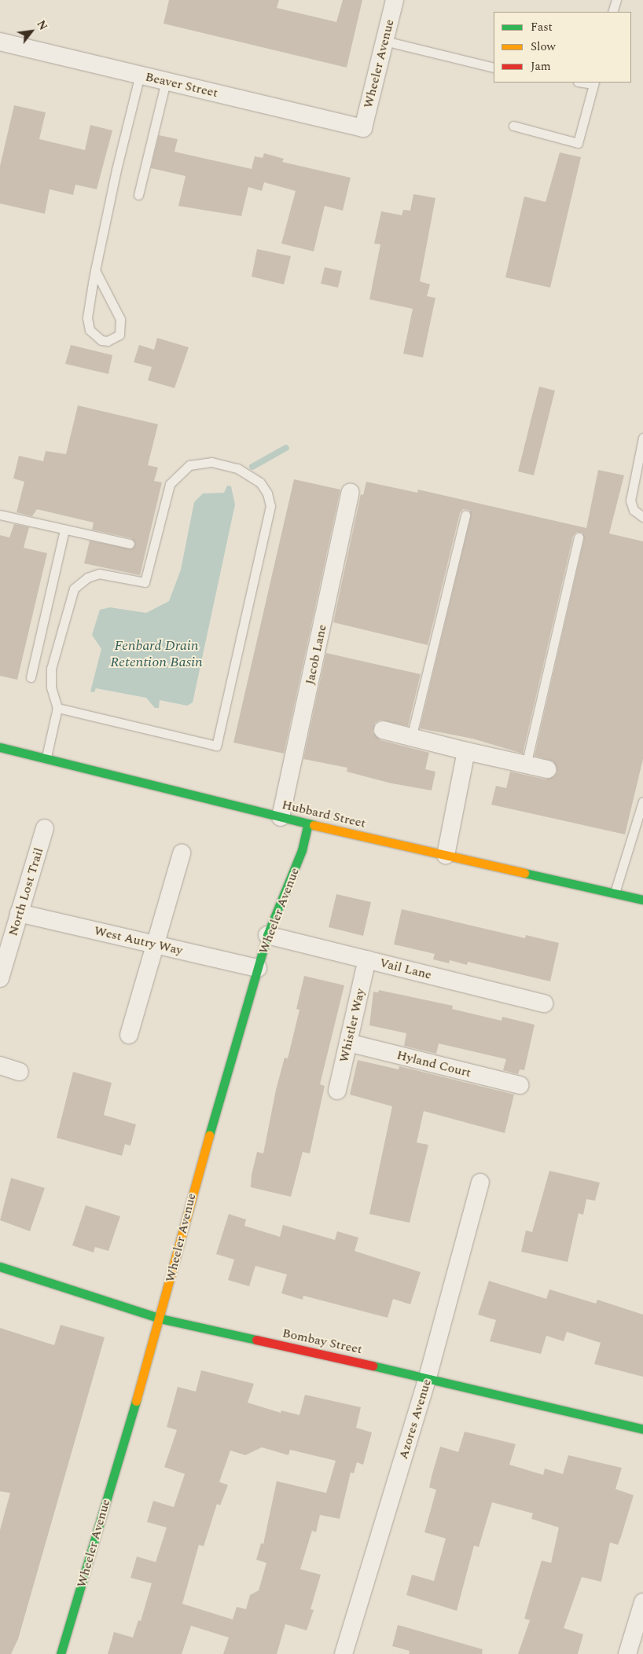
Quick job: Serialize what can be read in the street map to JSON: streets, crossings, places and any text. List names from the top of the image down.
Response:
{
  "streets": {
    "street": [
      "Wheeler Avenue",
      "Beaver Street",
      "Jacob Lane",
      "Hubbard Street",
      "North Lost Trail",
      "West Autry Way",
      "Vail Lane",
      "Whistler Way",
      "Hyland Court",
      "Bombay Street",
      "Azores Avenue"
    ]
  },
  "crossings": [
    ["Wheeler Avenue", "Beaver Street"],
    ["Wheeler Avenue", "Hubbard Street"],
    ["Wheeler Avenue", "West Autry Way"],
    ["Wheeler Avenue", "Vail Lane"],
    ["Wheeler Avenue", "Bombay Street"],
    ["Jacob Lane", "Hubbard Street"],
    ["North Lost Trail", "West Autry Way"],
    ["Vail Lane", "Whistler Way"],
    ["Whistler Way", "Hyland Court"],
    ["Bombay Street", "Azores Avenue"]
  ],
  "water": ["Fenbard Drain Retention Basin"],
  "legend": ["Fast", "Slow", "Jam"],
  "north": "top right"
}
